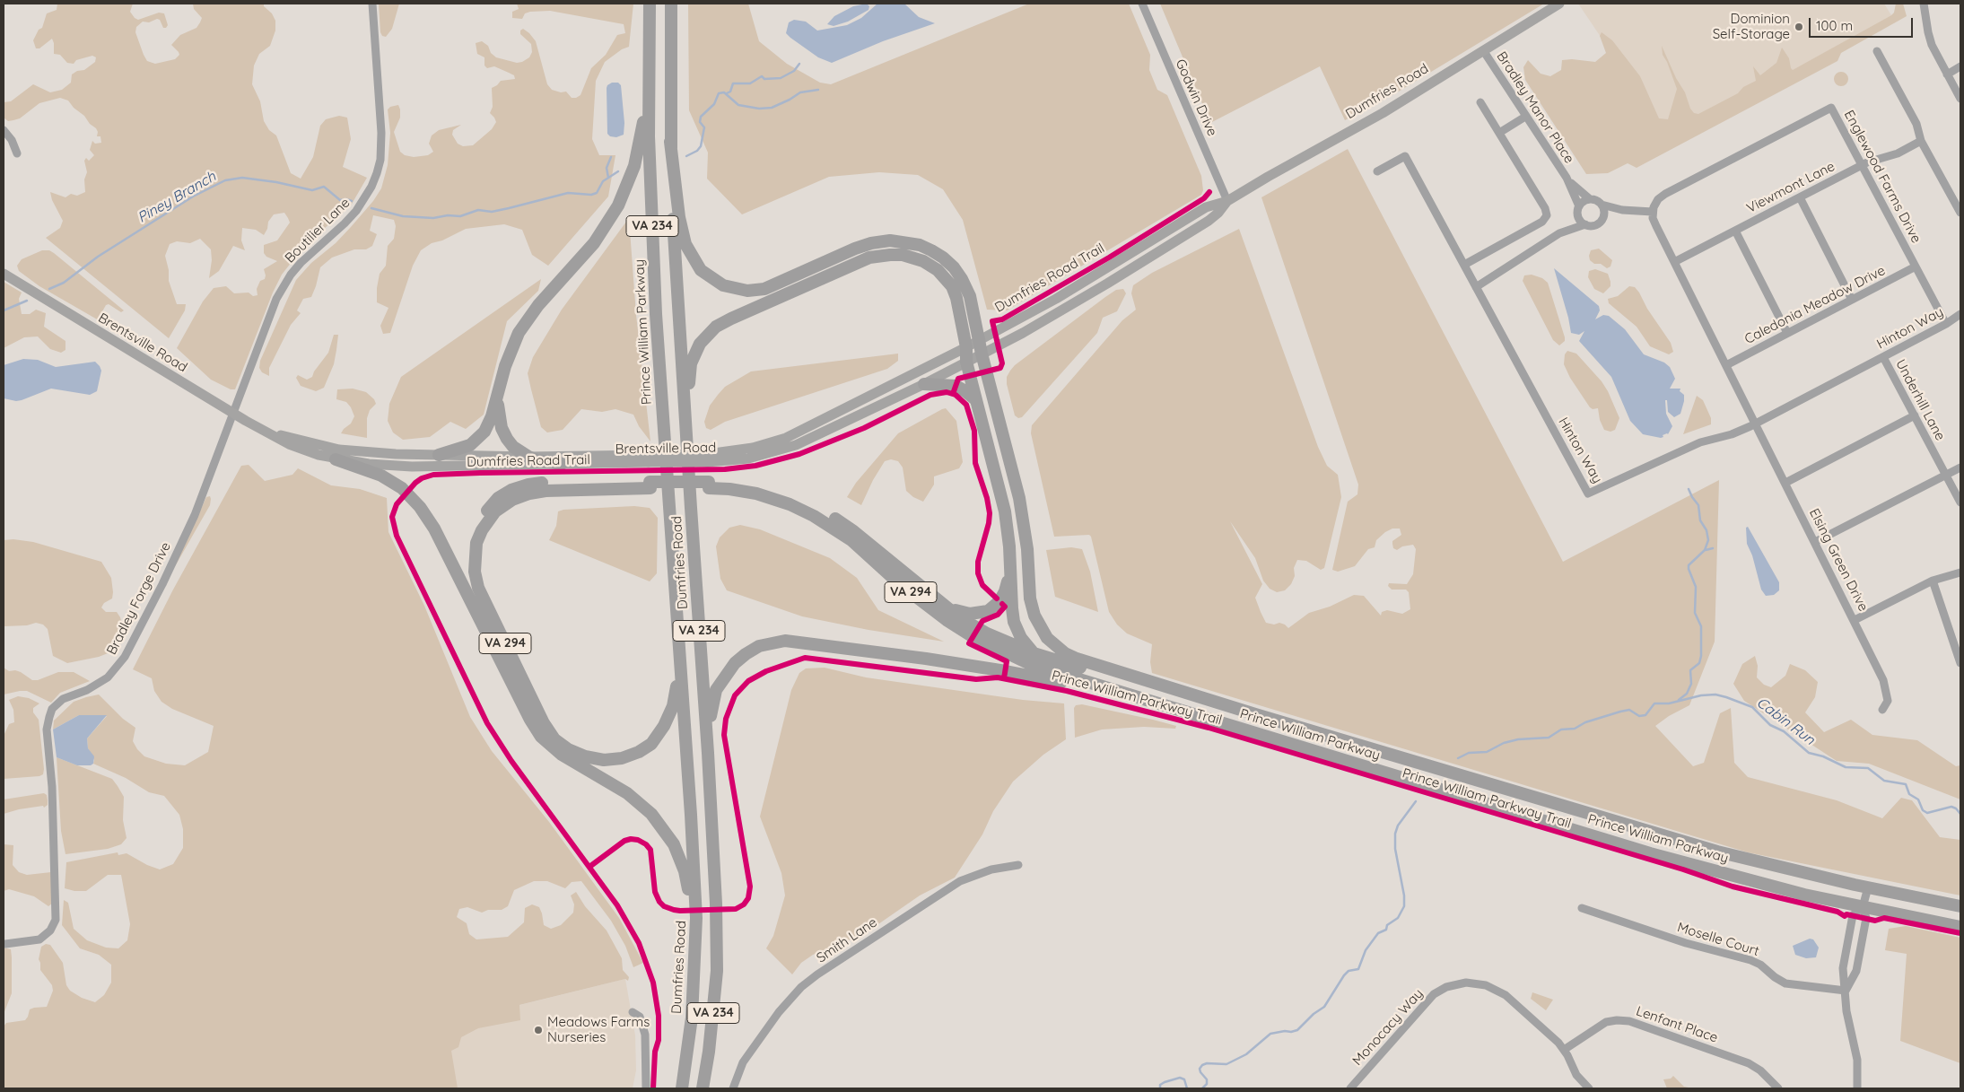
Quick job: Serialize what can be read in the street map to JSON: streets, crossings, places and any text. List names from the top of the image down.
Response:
{
  "streets": {
    "highway": [
      "Dumfries Road",
      "VA 234",
      "Prince William Parkway",
      "VA 294"
    ],
    "main road": ["Brentsville Road"],
    "street": [
      "Godwin Drive",
      "Bradley Manor Place",
      "Englewood Farms Drive",
      "Viewmont Lane",
      "Boutilier Lane",
      "Caledonia Meadow Drive",
      "Hinton Way",
      "Underhill Lane",
      "Elsing Green Drive",
      "Bradley Forge Drive",
      "Moselle Court",
      "Smith Lane",
      "Lenfant Place",
      "Monocacy Way"
    ],
    "cycle path": ["Dumfries Road Trail", "Prince William Parkway Trail"]
  },
  "crossings": [
    ["Dumfries Road", "Godwin Drive"],
    ["Dumfries Road", "Bradley Manor Place"],
    ["Dumfries Road", "VA 234"],
    ["Dumfries Road", "Prince William Parkway"],
    ["Dumfries Road", "Brentsville Road"],
    ["Dumfries Road", "VA 294"],
    ["Englewood Farms Drive", "Viewmont Lane"],
    ["Englewood Farms Drive", "Caledonia Meadow Drive"],
    ["Englewood Farms Drive", "Hinton Way"],
    ["Boutilier Lane", "Brentsville Road"],
    ["Boutilier Lane", "Bradley Forge Drive"],
    ["Hinton Way", "Underhill Lane"],
    ["Hinton Way", "Elsing Green Drive"],
    ["Prince William Parkway", "VA 294"],
    ["Brentsville Road", "VA 294"],
    ["Brentsville Road", "Bradley Forge Drive"],
    ["Lenfant Place", "Monocacy Way"]
  ],
  "water": ["Piney Branch", "Cabin Run"],
  "places": ["Dominion Self-Storage", "Meadows Farms Nurseries"],
  "scale_bar": "100 m"
}
